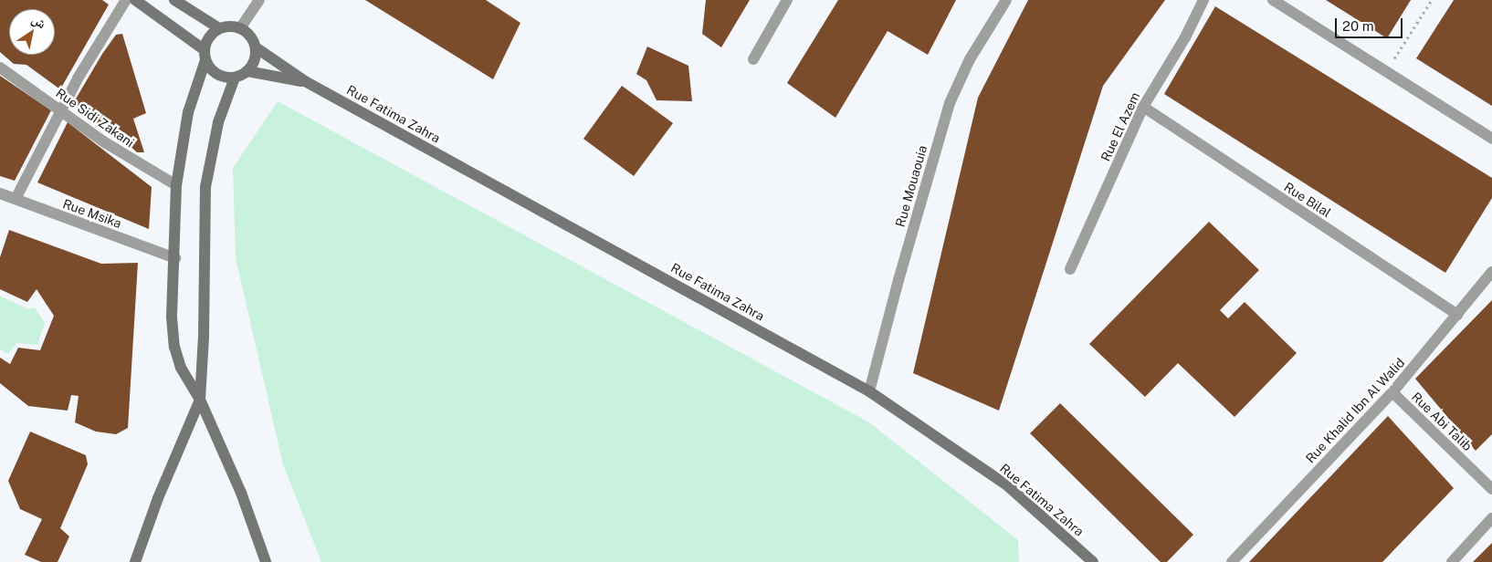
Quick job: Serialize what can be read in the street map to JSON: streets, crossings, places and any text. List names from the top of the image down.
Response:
{
  "streets": {
    "street": [
      "Rue Fatima Zahra",
      "Rue Sidi Zakani",
      "Rue El Azem",
      "Rue Mouaouia",
      "Rue Bilal",
      "Rue Msika",
      "Rue Khalid Ibn Al Walid",
      "Rue Abi Talib"
    ]
  },
  "crossings": [
    ["Rue Fatima Zahra", "Rue Mouaouia"],
    ["Rue El Azem", "Rue Bilal"],
    ["Rue Bilal", "Rue Khalid Ibn Al Walid"],
    ["Rue Khalid Ibn Al Walid", "Rue Abi Talib"]
  ],
  "scale_bar": "20 m",
  "north": "top right"
}
